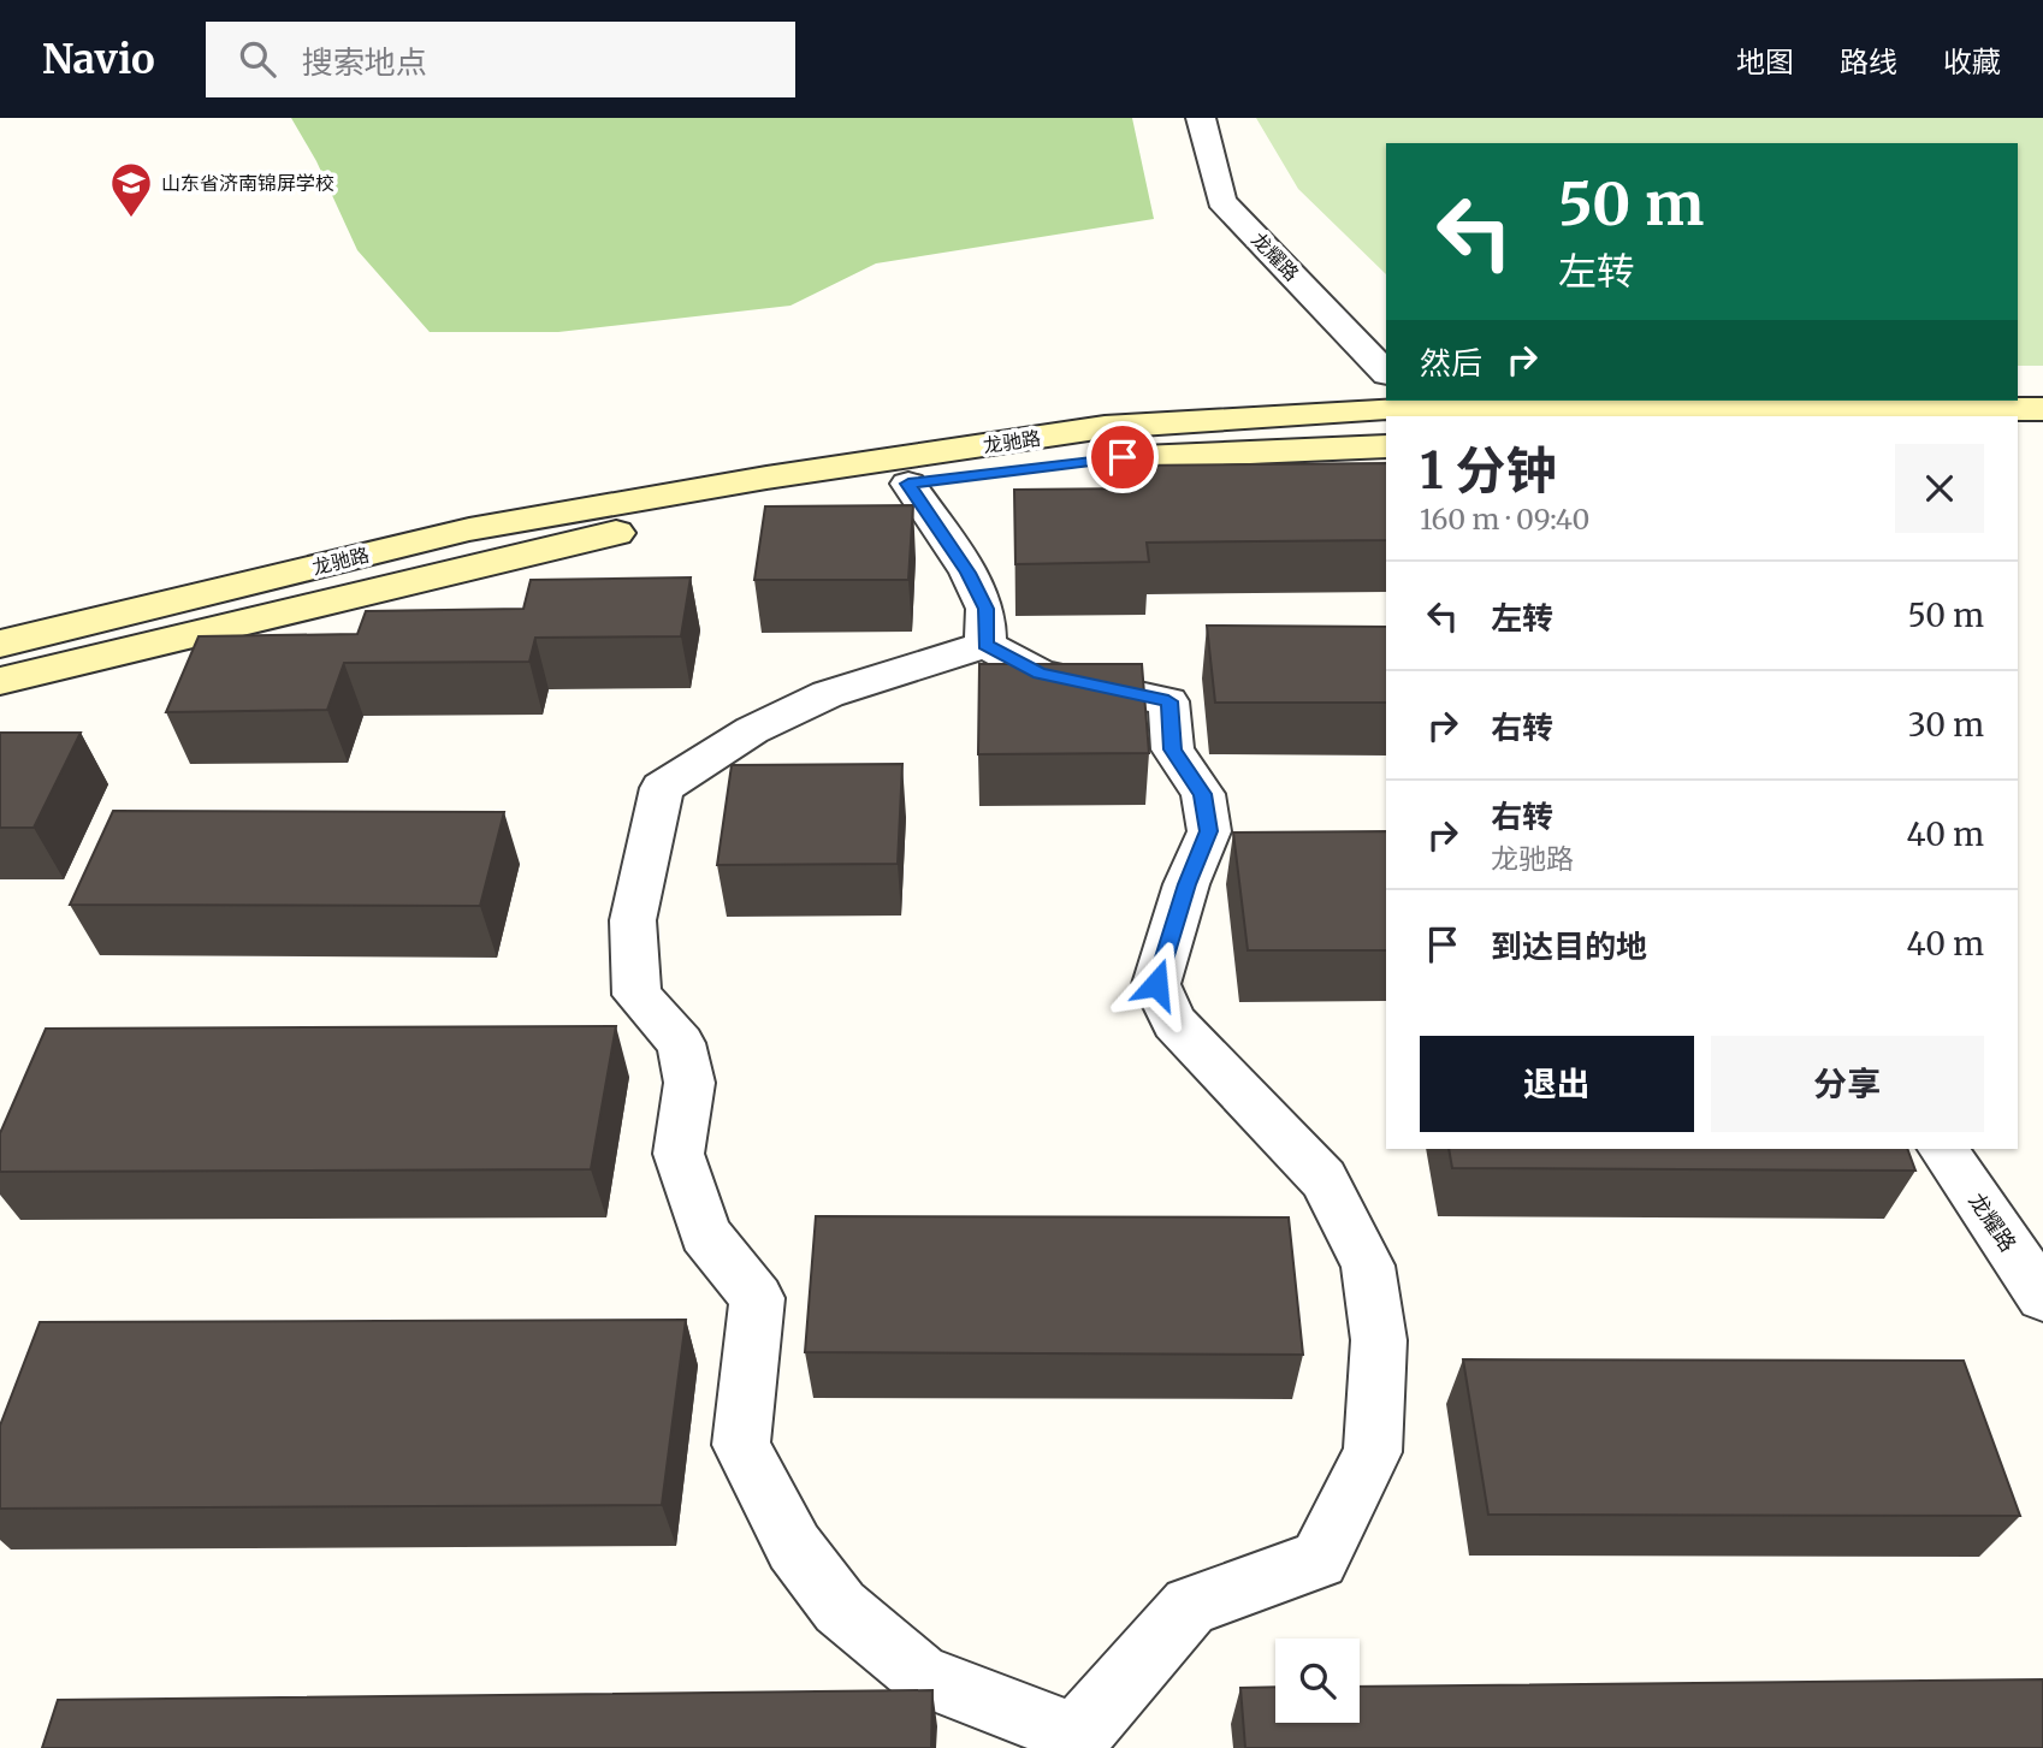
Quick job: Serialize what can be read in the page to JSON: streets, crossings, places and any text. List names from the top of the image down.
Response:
{
  "streets": {
    "main road": ["龙驰路"],
    "street": ["龙耀路"]
  },
  "places": {
    "school or university": ["山东省济南锦屏学校"]
  },
  "page": {
    "header": "Navio",
    "search": "搜索地点",
    "nav": ["地图", "路线", "收藏"],
    "turn": ["50 m", "左转"],
    "then": "然后",
    "heading": ["1 分钟", "160 m · 09:40"],
    "list": [
      {
        "name": "左转",
        "value": "50 m"
      },
      {
        "name": "右转",
        "value": "30 m"
      },
      {
        "name": "右转",
        "note": "龙驰路",
        "value": "40 m"
      },
      {
        "name": "到达目的地",
        "value": "40 m"
      }
    ],
    "buttons": ["退出", "分享"]
  }
}
